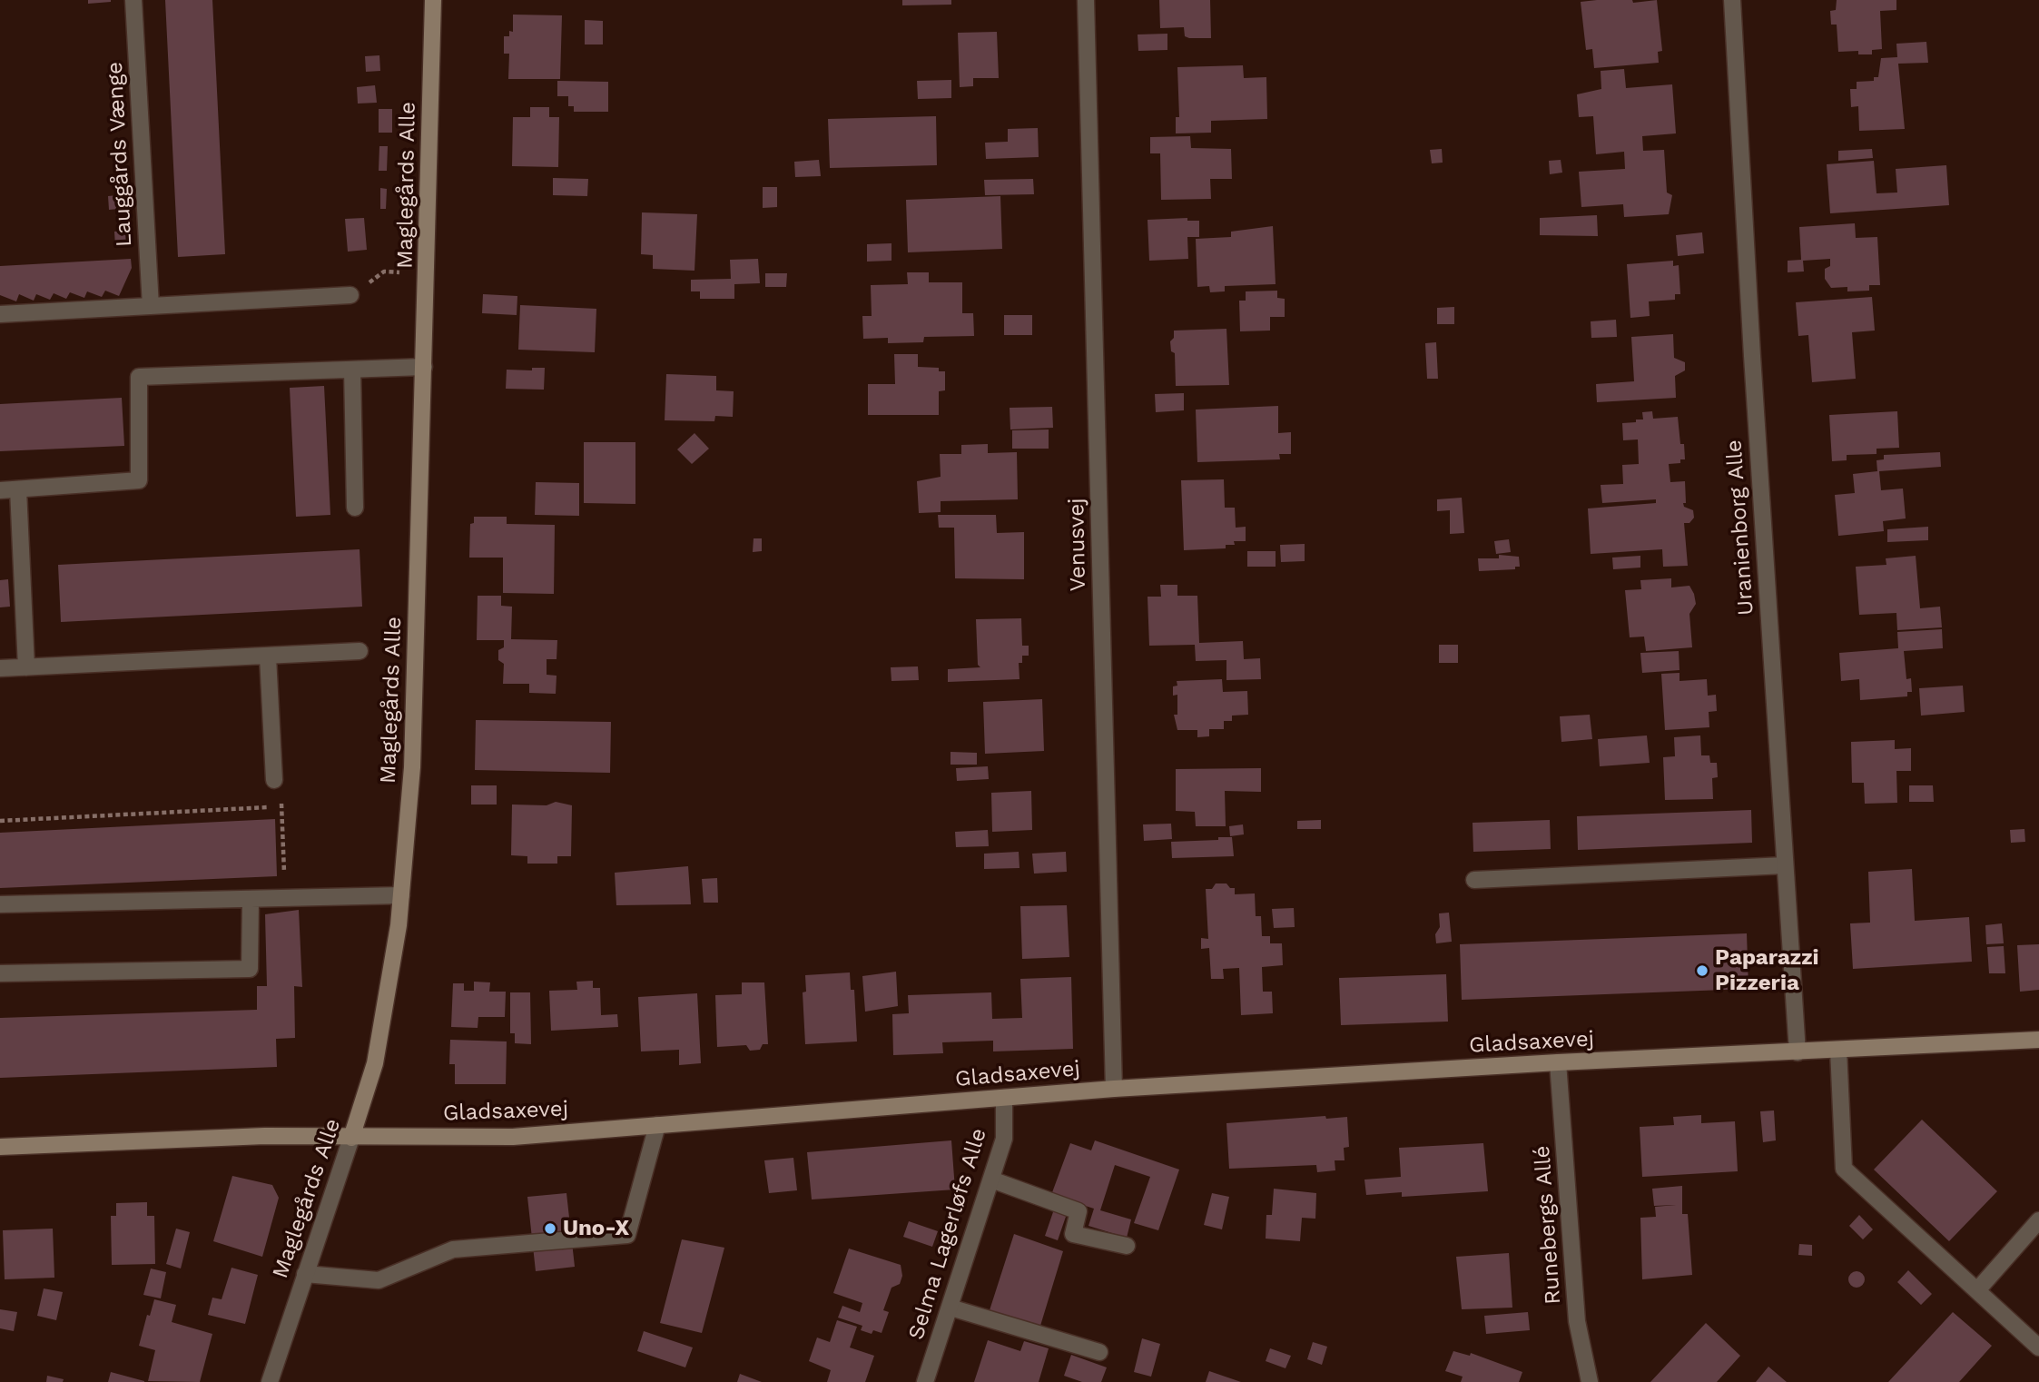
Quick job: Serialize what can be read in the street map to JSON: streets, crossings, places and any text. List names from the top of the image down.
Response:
{
  "streets": {
    "street": [
      "Lauggårds Vænge",
      "Maglegårds Alle",
      "Uranienborg Alle",
      "Venusvej",
      "Gladsaxevej",
      "Runebergs Allé",
      "Selma Lagerløfs Alle"
    ]
  },
  "crossings": [
    ["Maglegårds Alle", "Gladsaxevej"],
    ["Uranienborg Alle", "Gladsaxevej"],
    ["Venusvej", "Gladsaxevej"],
    ["Gladsaxevej", "Runebergs Allé"],
    ["Gladsaxevej", "Selma Lagerløfs Alle"]
  ],
  "places": ["Paparazzi Pizzeria", "Uno-X"]
}
